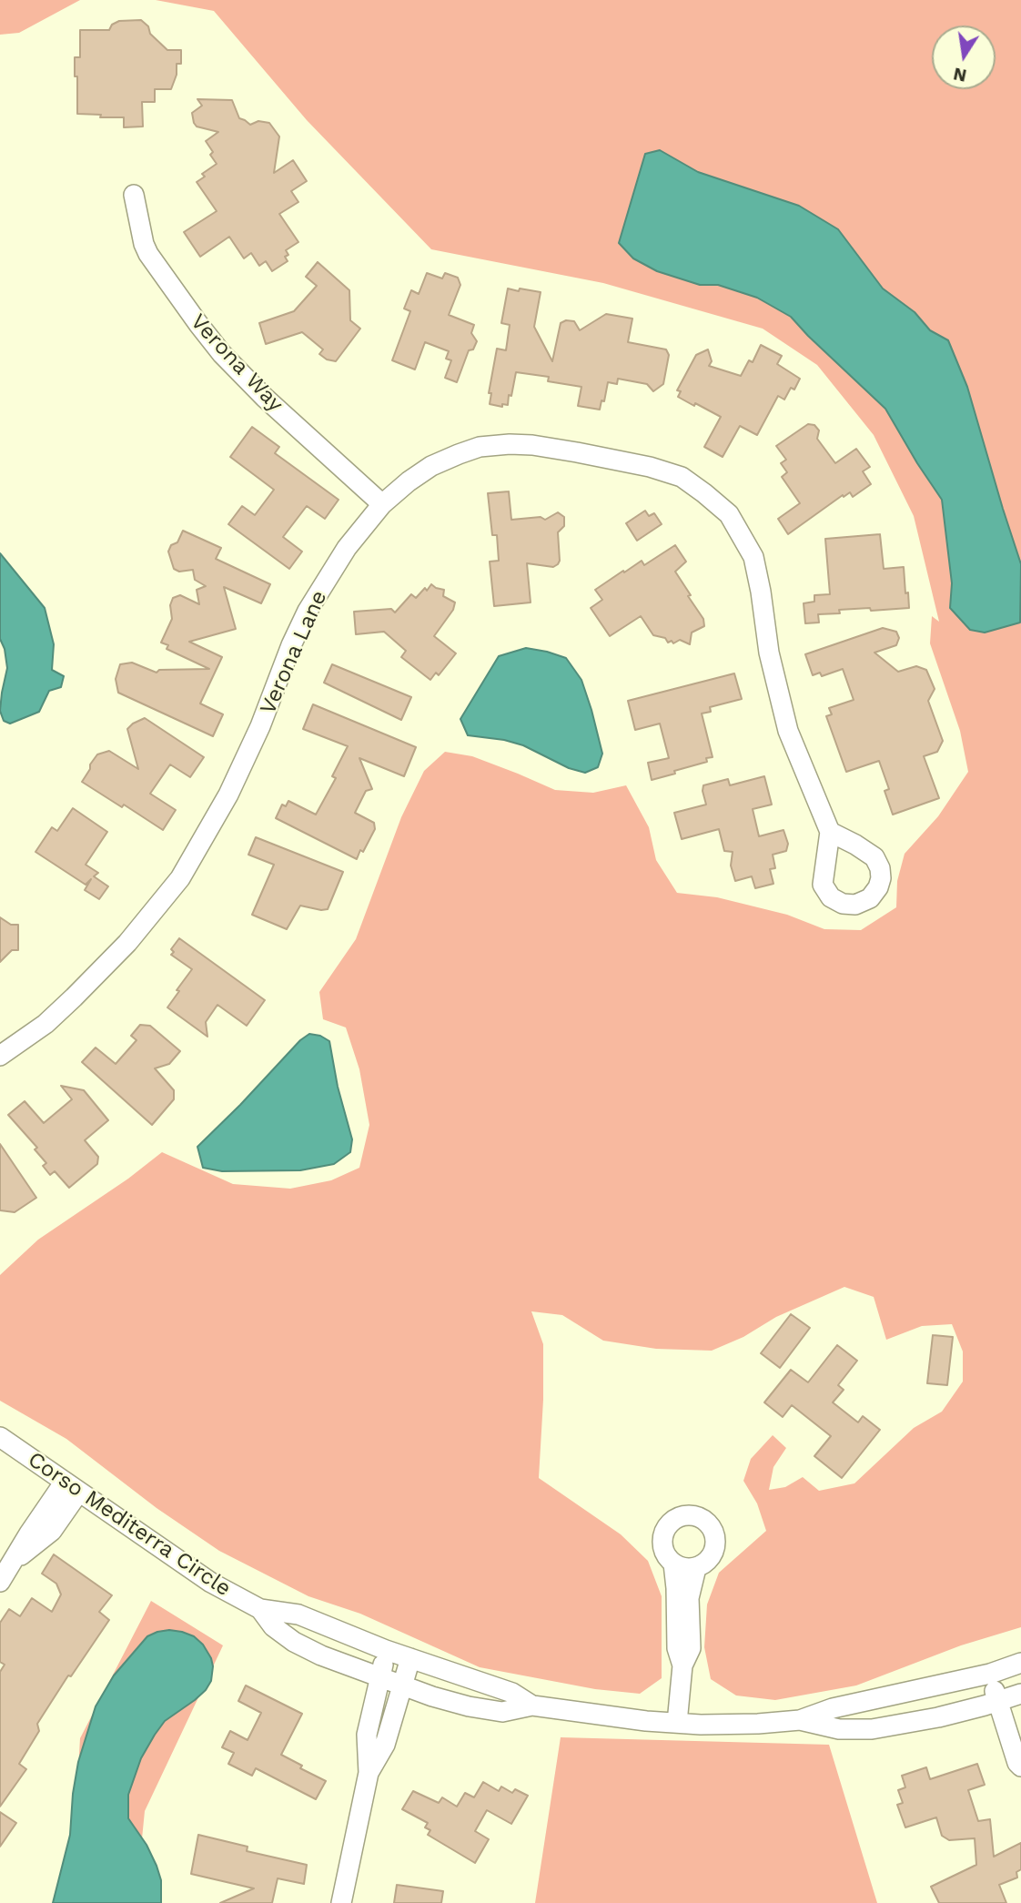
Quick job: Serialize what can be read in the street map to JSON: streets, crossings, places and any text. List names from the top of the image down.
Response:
{
  "streets": {
    "street": ["Verona Way", "Verona Lane", "Corso Mediterra Circle"]
  },
  "crossings": [
    ["Verona Way", "Verona Lane"]
  ],
  "north": "bottom"
}
